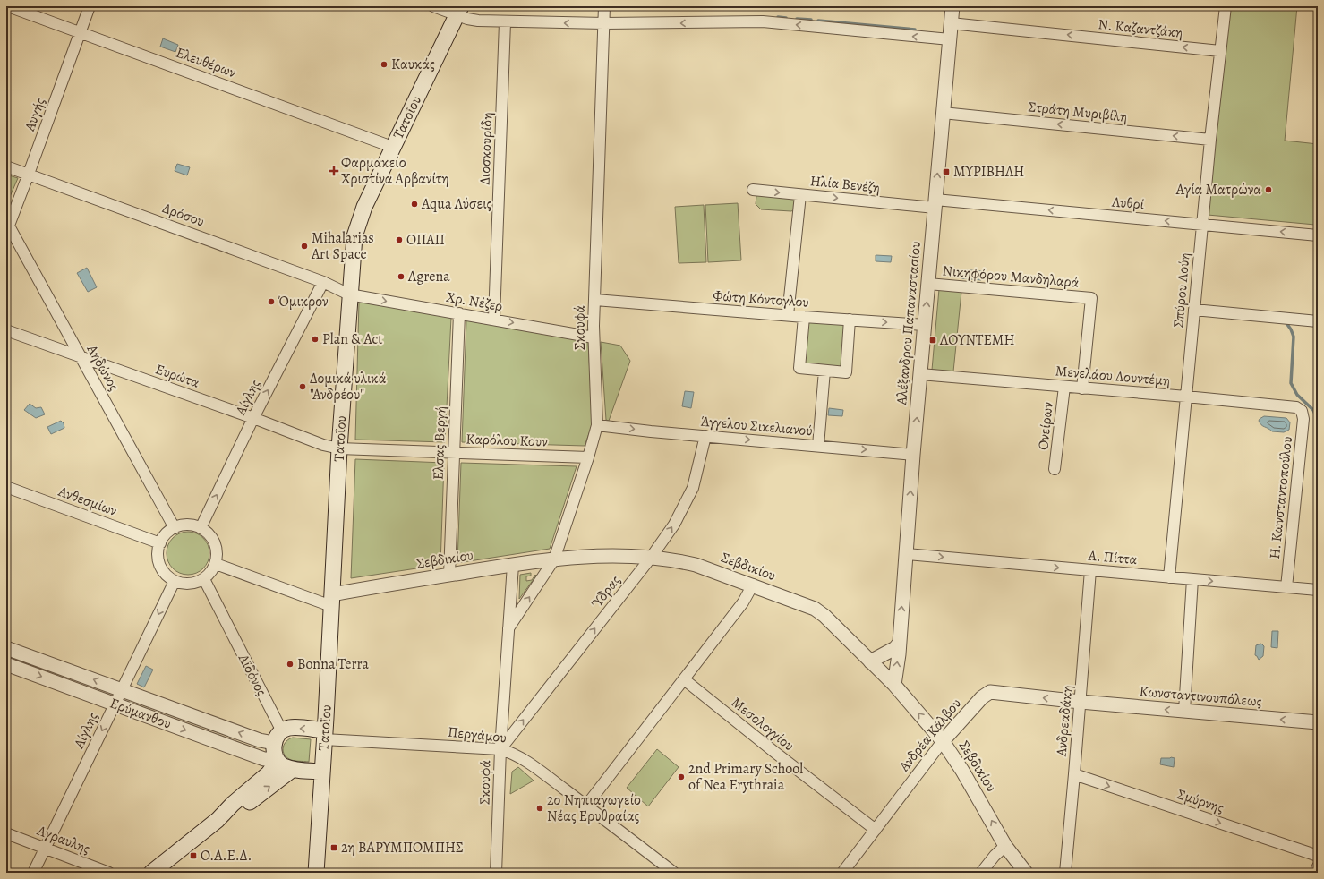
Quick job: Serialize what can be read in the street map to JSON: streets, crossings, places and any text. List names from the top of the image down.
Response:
{
  "streets": {
    "main road": ["Τατοΐου"],
    "street": [
      "Ν. Καζαντζάκη",
      "Ελευθέρων",
      "Στράτη Μυριβίλη",
      "Αυγής",
      "Διοσκουρίδη",
      "Ηλία Βενέζη",
      "Λυθρί",
      "Δρόσου",
      "Νικηφόρου Μανδηλαρά",
      "Σπύρου Λούη",
      "Φώτη Κόντογλου",
      "Χρ. Νέζερ",
      "Αλέξανδρου Παπαναστασίου",
      "Σκουφά",
      "Αηδώνος",
      "Ευρώτα",
      "Μενελάου Λουντέμη",
      "Αίγλης",
      "Άγγελου Σικελιανού",
      "Ονείρων",
      "Καρόλου Κουν",
      "Ελσας Βεργή",
      "Η. Κωνσταντοπούλου",
      "Ανθεσμίων",
      "Α. Πίττα",
      "Σεβδικίου",
      "Ύδρας",
      "Αϊδόνος",
      "Κωνσταντινουπόλεως",
      "Ερύμανθου",
      "Ανδρεαδάκη",
      "Μεσολογγίου",
      "Περγάμου",
      "Ανδρέα Κάλβου",
      "Σμύρνης",
      "Αγραυλης"
    ]
  },
  "crossings": [
    ["Ν. Καζαντζάκη", "Σπύρου Λούη"],
    ["Ν. Καζαντζάκη", "Αλέξανδρου Παπαναστασίου"],
    ["Ελευθέρων", "Αυγής"],
    ["Ελευθέρων", "Τατοΐου"],
    ["Στράτη Μυριβίλη", "Σπύρου Λούη"],
    ["Στράτη Μυριβίλη", "Αλέξανδρου Παπαναστασίου"],
    ["Αυγής", "Δρόσου"],
    ["Αυγής", "Αηδώνος"],
    ["Τατοΐου", "Δρόσου"],
    ["Τατοΐου", "Χρ. Νέζερ"],
    ["Τατοΐου", "Ευρώτα"],
    ["Τατοΐου", "Καρόλου Κουν"],
    ["Τατοΐου", "Σεβδικίου"],
    ["Τατοΐου", "Αϊδόνος"],
    ["Τατοΐου", "Ερύμανθου"],
    ["Τατοΐου", "Περγάμου"],
    ["Διοσκουρίδη", "Χρ. Νέζερ"],
    ["Ηλία Βενέζη", "Λυθρί"],
    ["Ηλία Βενέζη", "Αλέξανδρου Παπαναστασίου"],
    ["Λυθρί", "Σπύρου Λούη"],
    ["Λυθρί", "Αλέξανδρου Παπαναστασίου"],
    ["Δρόσου", "Χρ. Νέζερ"],
    ["Δρόσου", "Αίγλης"],
    ["Νικηφόρου Μανδηλαρά", "Αλέξανδρου Παπαναστασίου"],
    ["Νικηφόρου Μανδηλαρά", "Μενελάου Λουντέμη"],
    ["Σπύρου Λούη", "Μενελάου Λουντέμη"],
    ["Σπύρου Λούη", "Α. Πίττα"],
    ["Φώτη Κόντογλου", "Αλέξανδρου Παπαναστασίου"],
    ["Φώτη Κόντογλου", "Σκουφά"],
    ["Χρ. Νέζερ", "Σκουφά"],
    ["Χρ. Νέζερ", "Ελσας Βεργή"],
    ["Αλέξανδρου Παπαναστασίου", "Μενελάου Λουντέμη"],
    ["Αλέξανδρου Παπαναστασίου", "Άγγελου Σικελιανού"],
    ["Αλέξανδρου Παπαναστασίου", "Α. Πίττα"],
    ["Αλέξανδρου Παπαναστασίου", "Σεβδικίου"],
    ["Σκουφά", "Άγγελου Σικελιανού"],
    ["Σκουφά", "Καρόλου Κουν"],
    ["Σκουφά", "Σεβδικίου"],
    ["Σκουφά", "Ύδρας"],
    ["Σκουφά", "Περγάμου"],
    ["Αηδώνος", "Ευρώτα"],
    ["Αηδώνος", "Αίγλης"],
    ["Αηδώνος", "Ανθεσμίων"],
    ["Αηδώνος", "Αϊδόνος"],
    ["Ευρώτα", "Αίγλης"],
    ["Ευρώτα", "Καρόλου Κουν"],
    ["Μενελάου Λουντέμη", "Ονείρων"],
    ["Μενελάου Λουντέμη", "Η. Κωνσταντοπούλου"],
    ["Αίγλης", "Ανθεσμίων"],
    ["Αίγλης", "Αϊδόνος"],
    ["Αίγλης", "Ερύμανθου"],
    ["Αίγλης", "Αγραυλης"],
    ["Άγγελου Σικελιανού", "Ύδρας"],
    ["Καρόλου Κουν", "Ελσας Βεργή"],
    ["Ελσας Βεργή", "Σεβδικίου"],
    ["Η. Κωνσταντοπούλου", "Α. Πίττα"],
    ["Ανθεσμίων", "Αϊδόνος"],
    ["Α. Πίττα", "Ανδρεαδάκη"],
    ["Σεβδικίου", "Ύδρας"],
    ["Σεβδικίου", "Ανδρέα Κάλβου"],
    ["Ύδρας", "Περγάμου"],
    ["Αϊδόνος", "Ερύμανθου"],
    ["Αϊδόνος", "Περγάμου"],
    ["Κωνσταντινουπόλεως", "Ανδρεαδάκη"],
    ["Κωνσταντινουπόλεως", "Ανδρέα Κάλβου"],
    ["Ερύμανθου", "Περγάμου"],
    ["Ανδρεαδάκη", "Ανδρέα Κάλβου"],
    ["Ανδρεαδάκη", "Σμύρνης"],
    ["Μεσολογγίου", "Ανδρέα Κάλβου"]
  ],
  "one_way": [
    "Ν. Καζαντζάκη",
    "Στράτη Μυριβίλη",
    "Ηλία Βενέζη",
    "Χρ. Νέζερ",
    "Αλέξανδρου Παπαναστασίου",
    "Άγγελου Σικελιανού",
    "Α. Πίττα",
    "Ύδρας",
    "Κωνσταντινουπόλεως",
    "Ανδρέα Κάλβου",
    "Σμύρνης"
  ],
  "places": {
    "other": [
      "Καυκάς",
      "Αγία Ματρώνα",
      "Aqua Λύσεις",
      "ΟΠΑΠ",
      "Mihalarias Art Space",
      "Agrena",
      "Όμικρον",
      "Plan & Act",
      "Δομικά υλικά \"Ανδρέου\"",
      "Bonna Terra",
      "2nd Primary School of Nea Erythraia",
      "2ο Νηπιαγωγείο Νέας Ερυθραίας"
    ],
    "health": ["Φαρμακείο Χριστίνα Αρβανίτη"],
    "transit": [
      "ΜΥΡΙΒΗΛΗ",
      "ΛΟΥΝΤΕΜΗ",
      "2η ΒΑΡΥΜΠΟΜΠΗΣ",
      "Ο.Α.Ε.Δ."
    ]
  }
}
